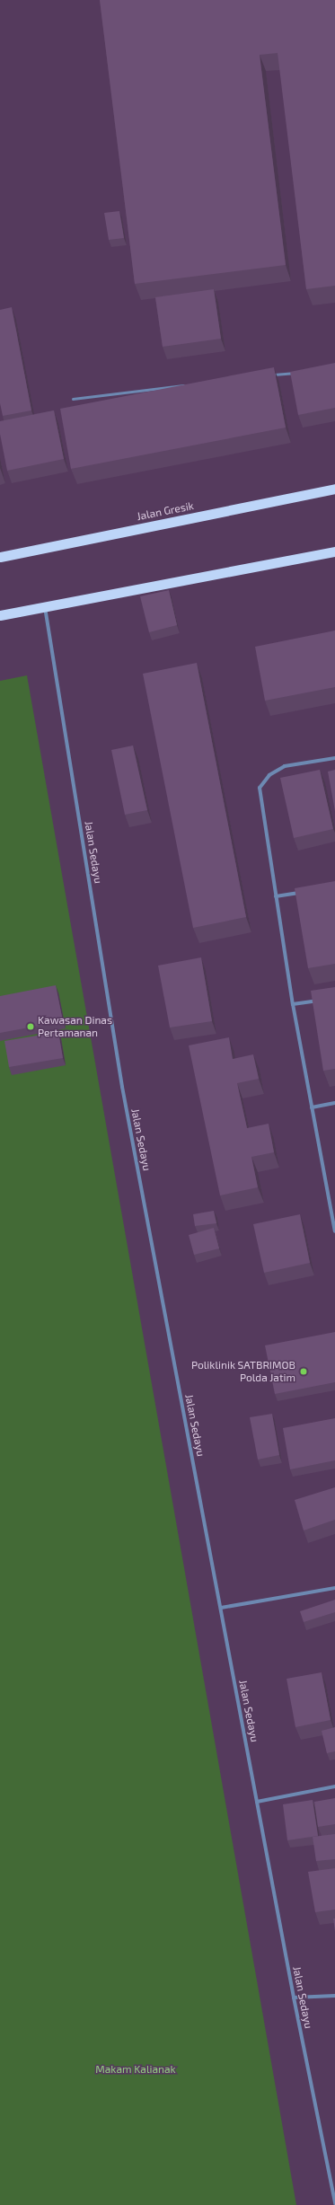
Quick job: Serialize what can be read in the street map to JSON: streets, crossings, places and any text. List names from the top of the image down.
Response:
{
  "streets": {
    "highway": ["Jalan Gresik"],
    "street": ["Jalan Sedayu"]
  },
  "parks": ["Makam Kalianak"],
  "places": ["Kawasan Dinas Pertamanan", "Poliklinik SATBRIMOB Polda Jatim"]
}
